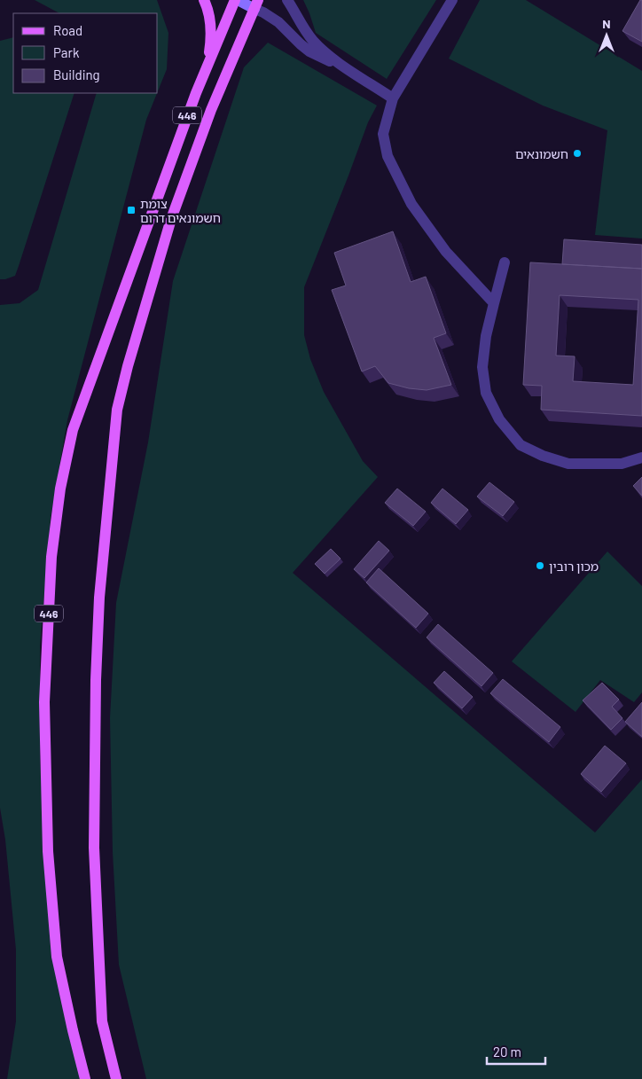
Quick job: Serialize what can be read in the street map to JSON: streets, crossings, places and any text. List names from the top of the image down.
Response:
{
  "streets": {
    "main road": ["446"]
  },
  "places": {
    "other": ["חשמונאים", "מכון רובין"],
    "transit": ["צומת חשמונאים דרום"]
  },
  "legend": ["Road", "Park", "Building"],
  "scale_bar": "20 m",
  "north": "top"
}
